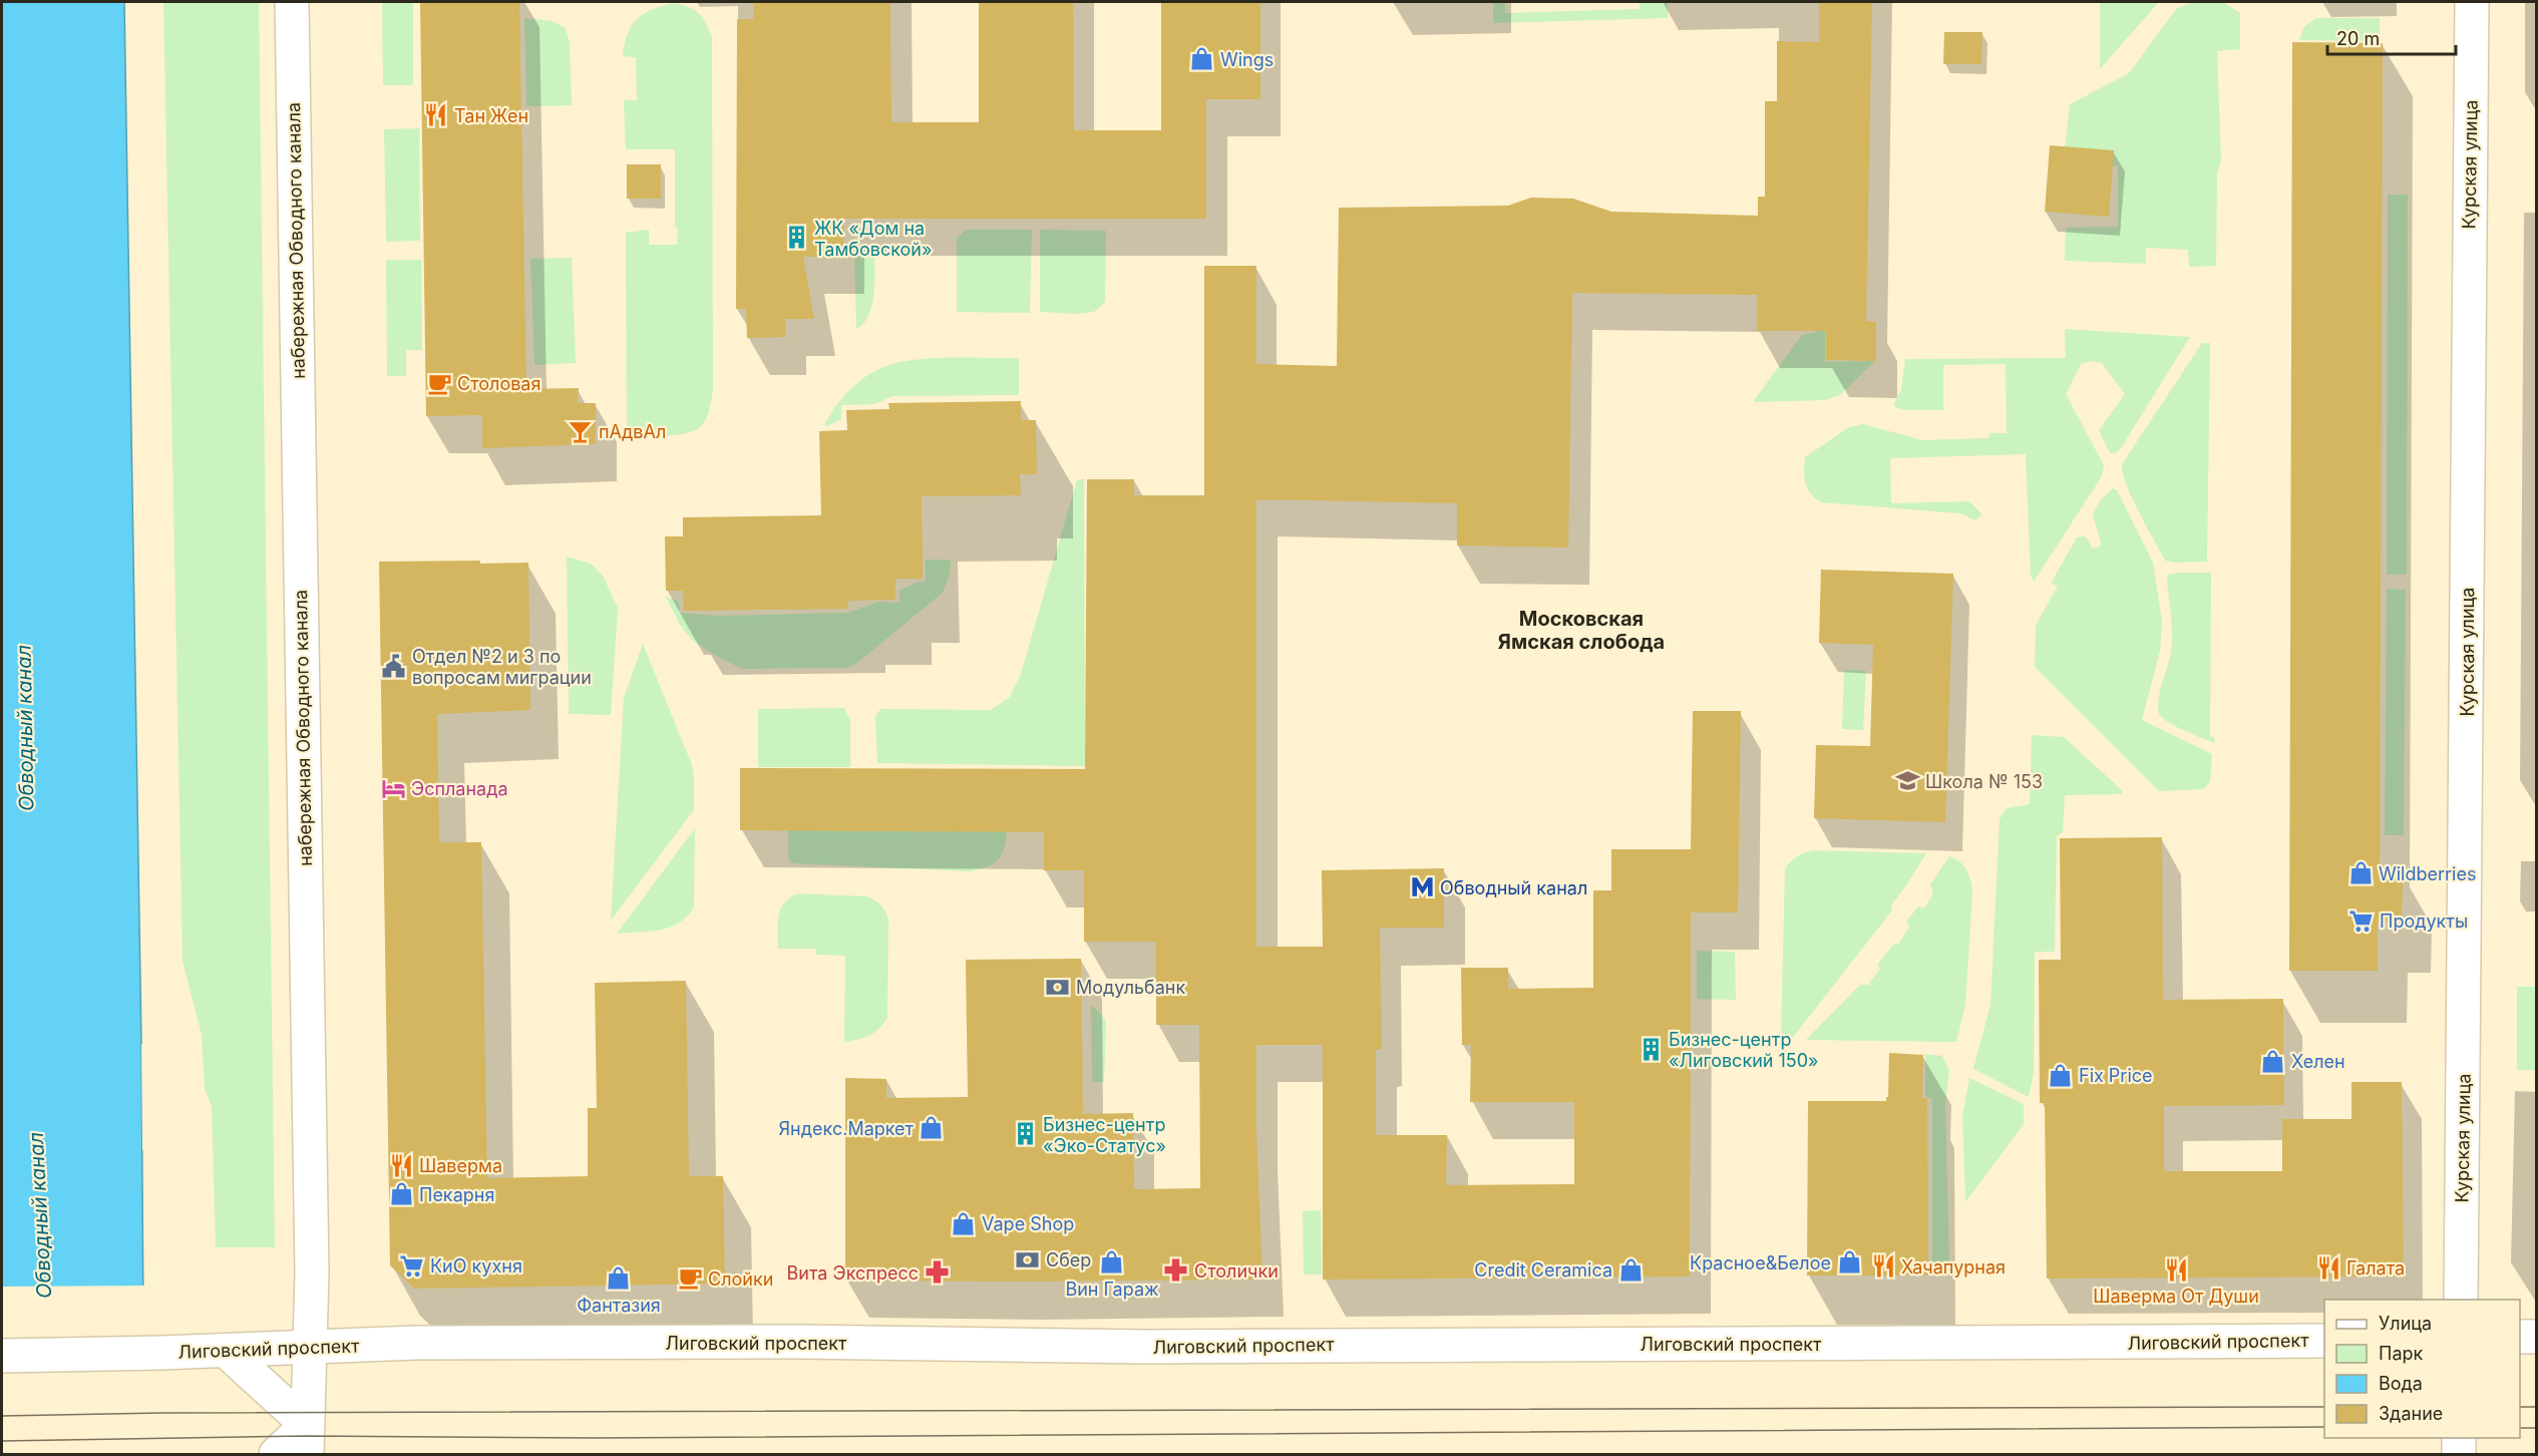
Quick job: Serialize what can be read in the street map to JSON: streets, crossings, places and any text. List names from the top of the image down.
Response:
{
  "streets": {
    "main road": ["Курская улица", "набережная Обводного канала", "Лиговский проспект"]
  },
  "crossings": [
    ["набережная Обводного канала", "Лиговский проспект"]
  ],
  "districts": ["Московская Ямская слобода"],
  "water": ["Обводный канал"],
  "places": {
    "shop": [
      "Wings",
      "Wildberries",
      "Хелен",
      "Fix Price",
      "Яндекс.Маркет",
      "Пекарня",
      "Vape Shop",
      "Вин Гараж",
      "Красное&Белое",
      "Credit Ceramica",
      "Фантазия"
    ],
    "restaurant": [
      "Тан Жен",
      "Шаверма",
      "Хачапурная",
      "Галата",
      "Шаверма От Души"
    ],
    "building": ["ЖК «Дом на Тамбовской»", "Бизнес-центр «Лиговский 150»", "Бизнес-центр «Эко-Статус»"],
    "cafe": ["Столовая", "Слойки"],
    "bar": ["пАдвАл"],
    "public building": ["Отдел №2 и 3 по вопросам миграции"],
    "school or university": ["Школа № 153"],
    "hotel": ["Эспланада"],
    "metro station": ["Обводный канал"],
    "supermarket": ["Продукты", "КиО кухня"],
    "bank": ["Модульбанк", "Сбер"],
    "pharmacy": ["Столички", "Вита Экспресс"]
  },
  "legend": [
    "Улица",
    "Парк",
    "Вода",
    "Здание"
  ],
  "scale_bar": "20 m"
}
